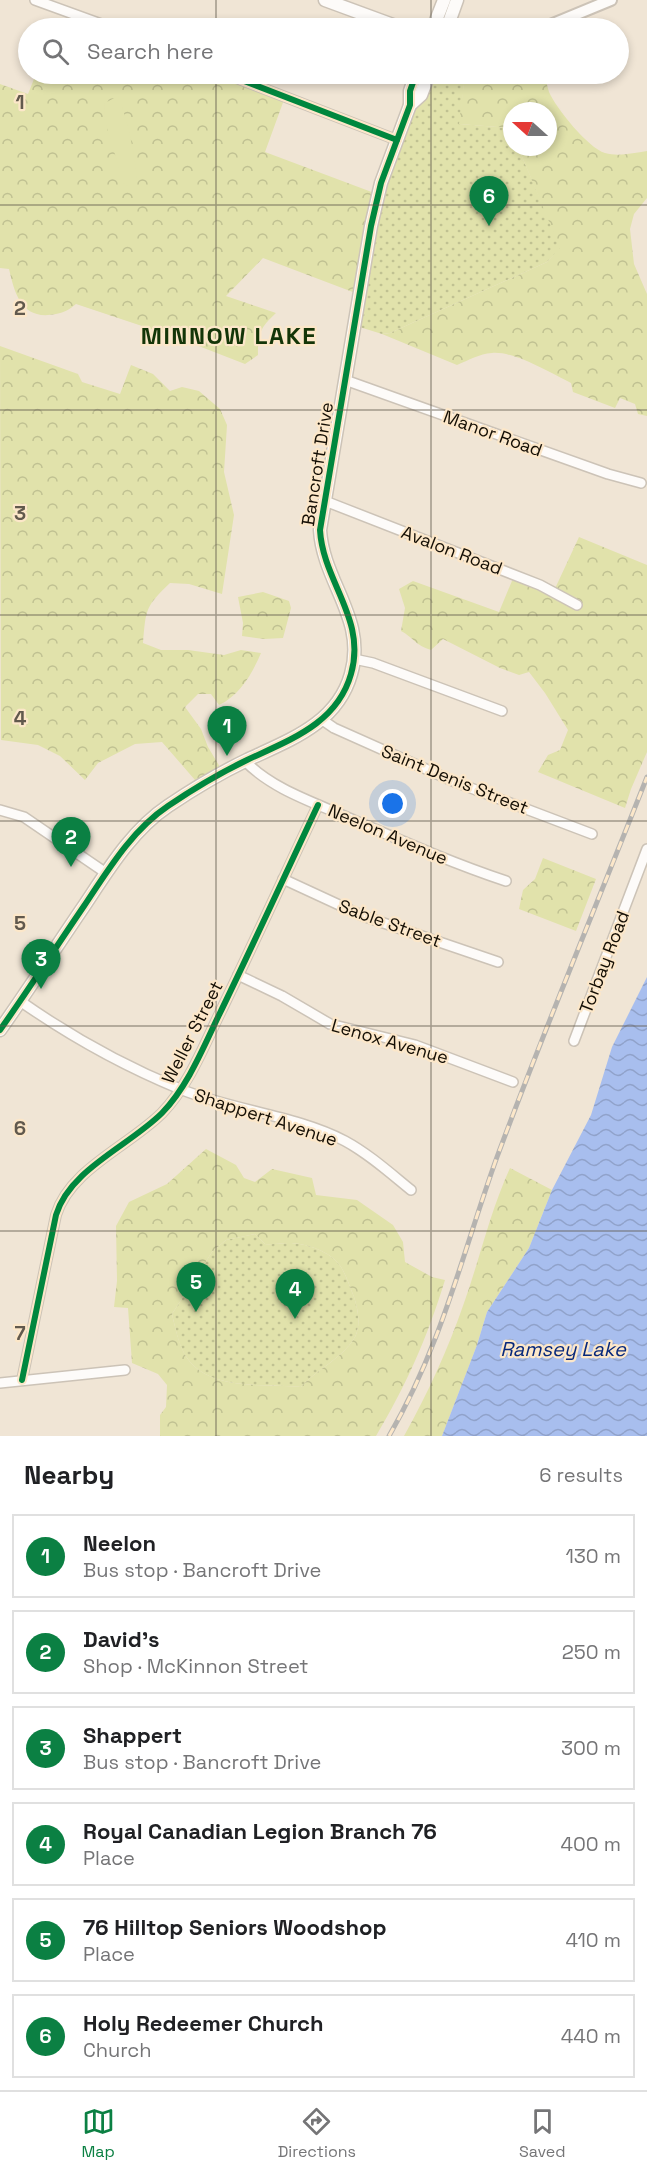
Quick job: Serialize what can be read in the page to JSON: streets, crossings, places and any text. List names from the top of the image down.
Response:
{
  "streets": {
    "main road": ["Bancroft Drive"],
    "street": [
      "Manor Road",
      "Avalon Road",
      "Saint Denis Street",
      "Neelon Avenue",
      "Sable Street",
      "Torbay Road",
      "Weller Street",
      "Lenox Avenue",
      "Shappert Avenue"
    ]
  },
  "crossings": [
    ["Manor Road", "Bancroft Drive"],
    ["Bancroft Drive", "Avalon Road"],
    ["Bancroft Drive", "Saint Denis Street"],
    ["Bancroft Drive", "Neelon Avenue"],
    ["Bancroft Drive", "Shappert Avenue"],
    ["Neelon Avenue", "Weller Street"],
    ["Sable Street", "Weller Street"],
    ["Weller Street", "Lenox Avenue"],
    ["Weller Street", "Shappert Avenue"]
  ],
  "districts": ["MINNOW LAKE"],
  "water": ["Ramsey Lake"],
  "north": "left",
  "page": {
    "search": "Search here",
    "pins": [
      "6",
      "1",
      "2",
      "3",
      "5",
      "4"
    ],
    "heading": ["Nearby", "6 results"],
    "list": [
      {
        "mark": "1",
        "name": "Neelon",
        "note": "Bus stop · Bancroft Drive",
        "value": "130 m"
      },
      {
        "mark": "2",
        "name": "David's",
        "note": "Shop · McKinnon Street",
        "value": "250 m"
      },
      {
        "mark": "3",
        "name": "Shappert",
        "note": "Bus stop · Bancroft Drive",
        "value": "300 m"
      },
      {
        "mark": "4",
        "name": "Royal Canadian Legion Branch 76",
        "note": "Place",
        "value": "400 m"
      },
      {
        "mark": "5",
        "name": "76 Hilltop Seniors Woodshop",
        "note": "Place",
        "value": "410 m"
      },
      {
        "mark": "6",
        "name": "Holy Redeemer Church",
        "note": "Church",
        "value": "440 m"
      }
    ],
    "nav": ["Map", "Directions", "Saved"]
  },
  "grid": {
    "rows": [
      "1",
      "2",
      "3",
      "4",
      "5",
      "6",
      "7"
    ]
  }
}
